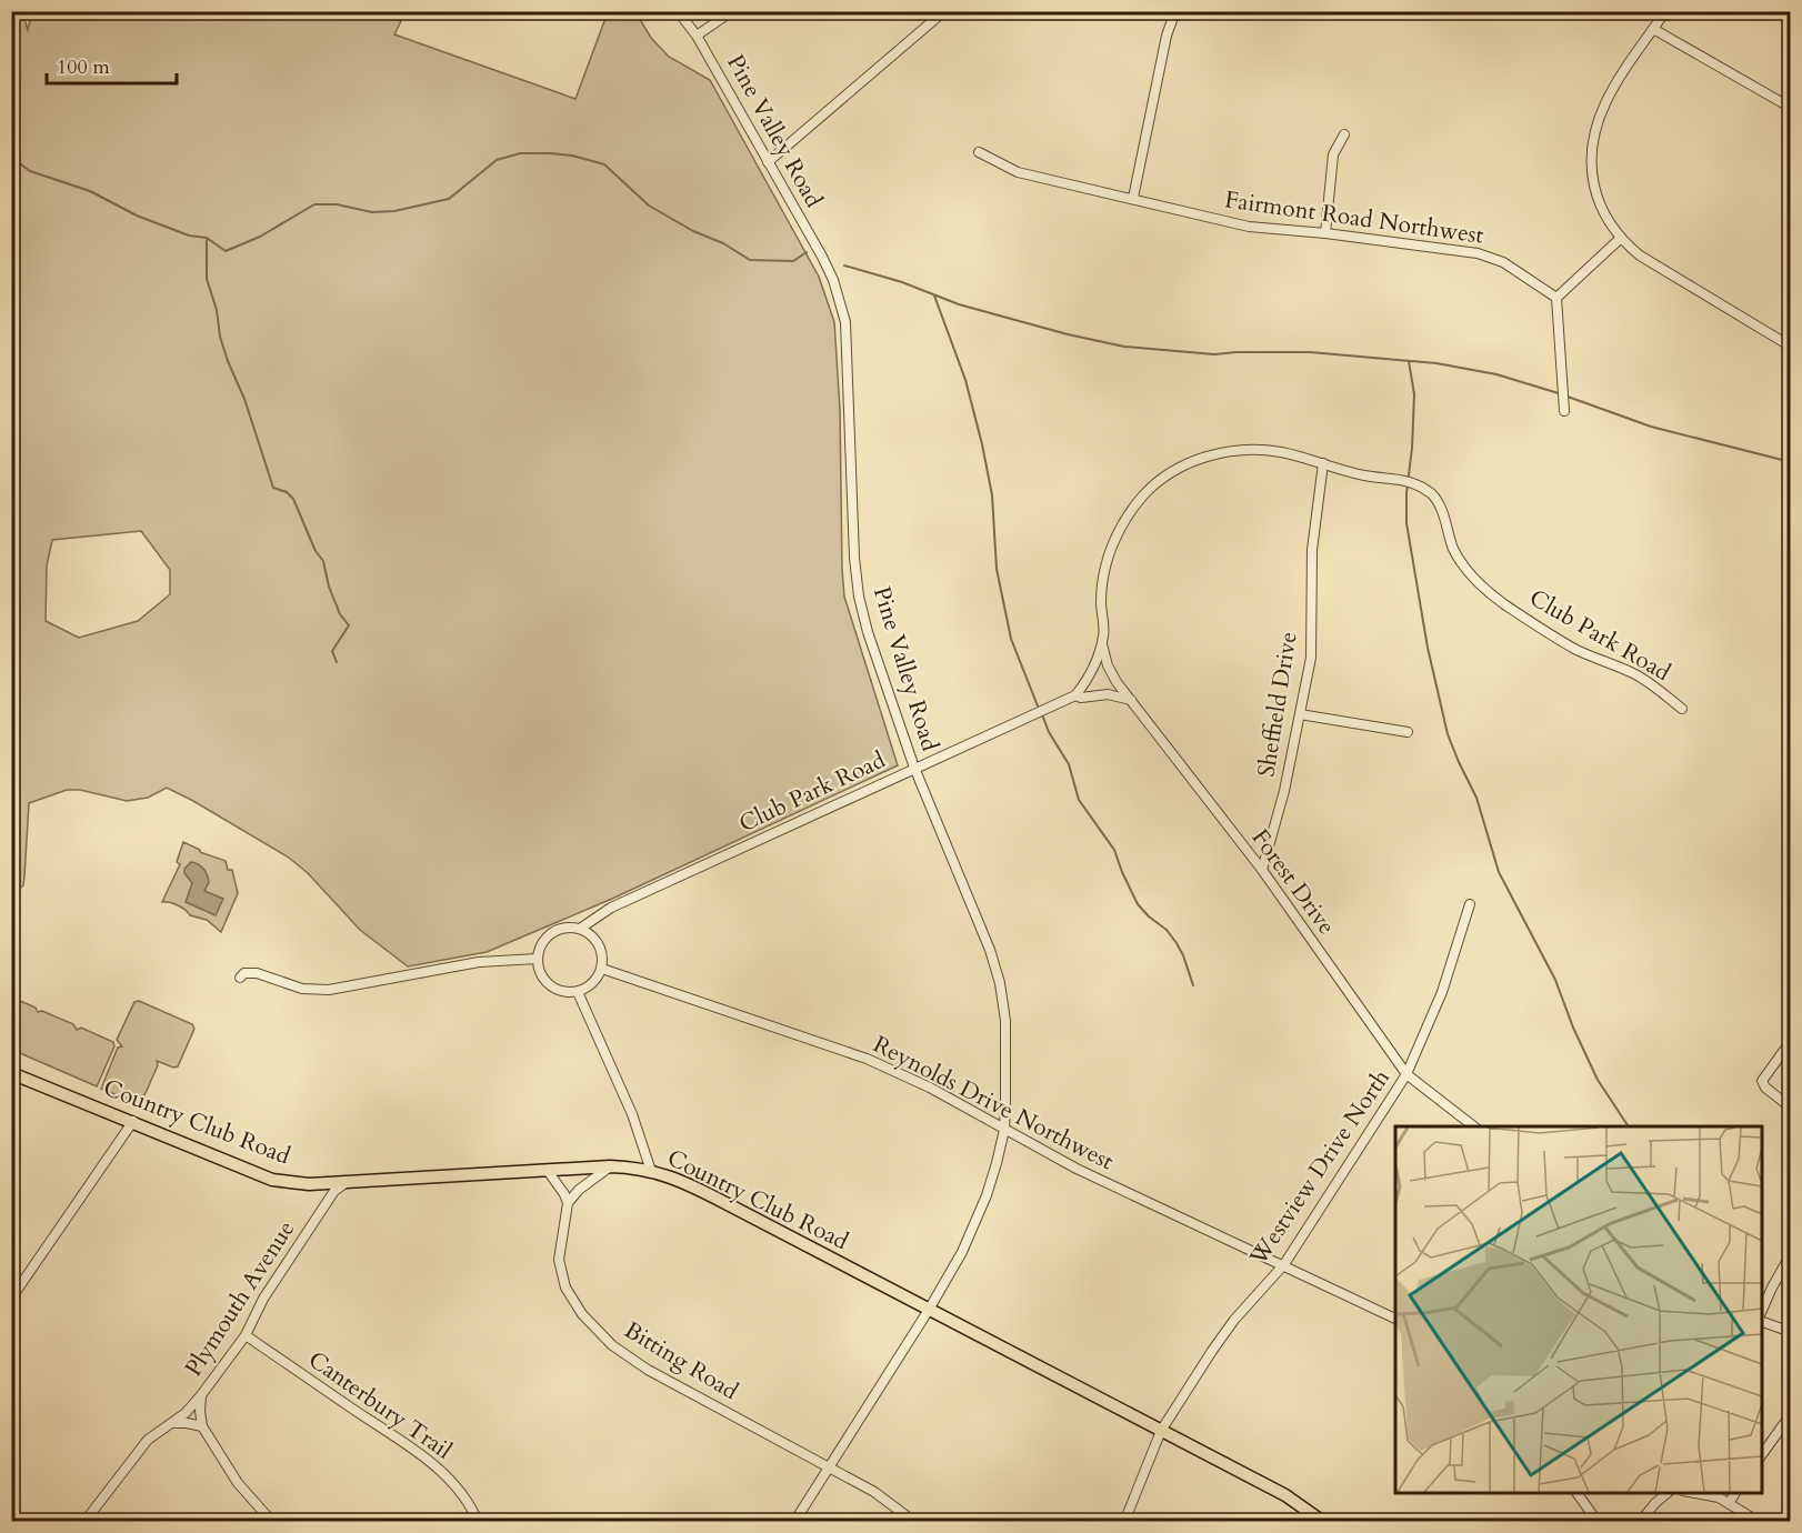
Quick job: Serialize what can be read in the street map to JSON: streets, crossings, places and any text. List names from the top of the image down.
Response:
{
  "streets": {
    "main road": ["Country Club Road"],
    "street": [
      "Pine Valley Road",
      "Fairmont Road Northwest",
      "Club Park Road",
      "Sheffield Drive",
      "Forest Drive",
      "Reynolds Drive Northwest",
      "Westview Drive North",
      "Plymouth Avenue",
      "Bitting Road",
      "Canterbury Trail"
    ]
  },
  "crossings": [
    ["Pine Valley Road", "Club Park Road"],
    ["Pine Valley Road", "Reynolds Drive Northwest"],
    ["Pine Valley Road", "Country Club Road"],
    ["Pine Valley Road", "Bitting Road"],
    ["Club Park Road", "Sheffield Drive"],
    ["Club Park Road", "Forest Drive"],
    ["Club Park Road", "Reynolds Drive Northwest"],
    ["Sheffield Drive", "Forest Drive"],
    ["Forest Drive", "Westview Drive North"],
    ["Reynolds Drive Northwest", "Westview Drive North"],
    ["Country Club Road", "Westview Drive North"],
    ["Country Club Road", "Plymouth Avenue"],
    ["Plymouth Avenue", "Canterbury Trail"]
  ],
  "scale_bar": "100 m"
}
